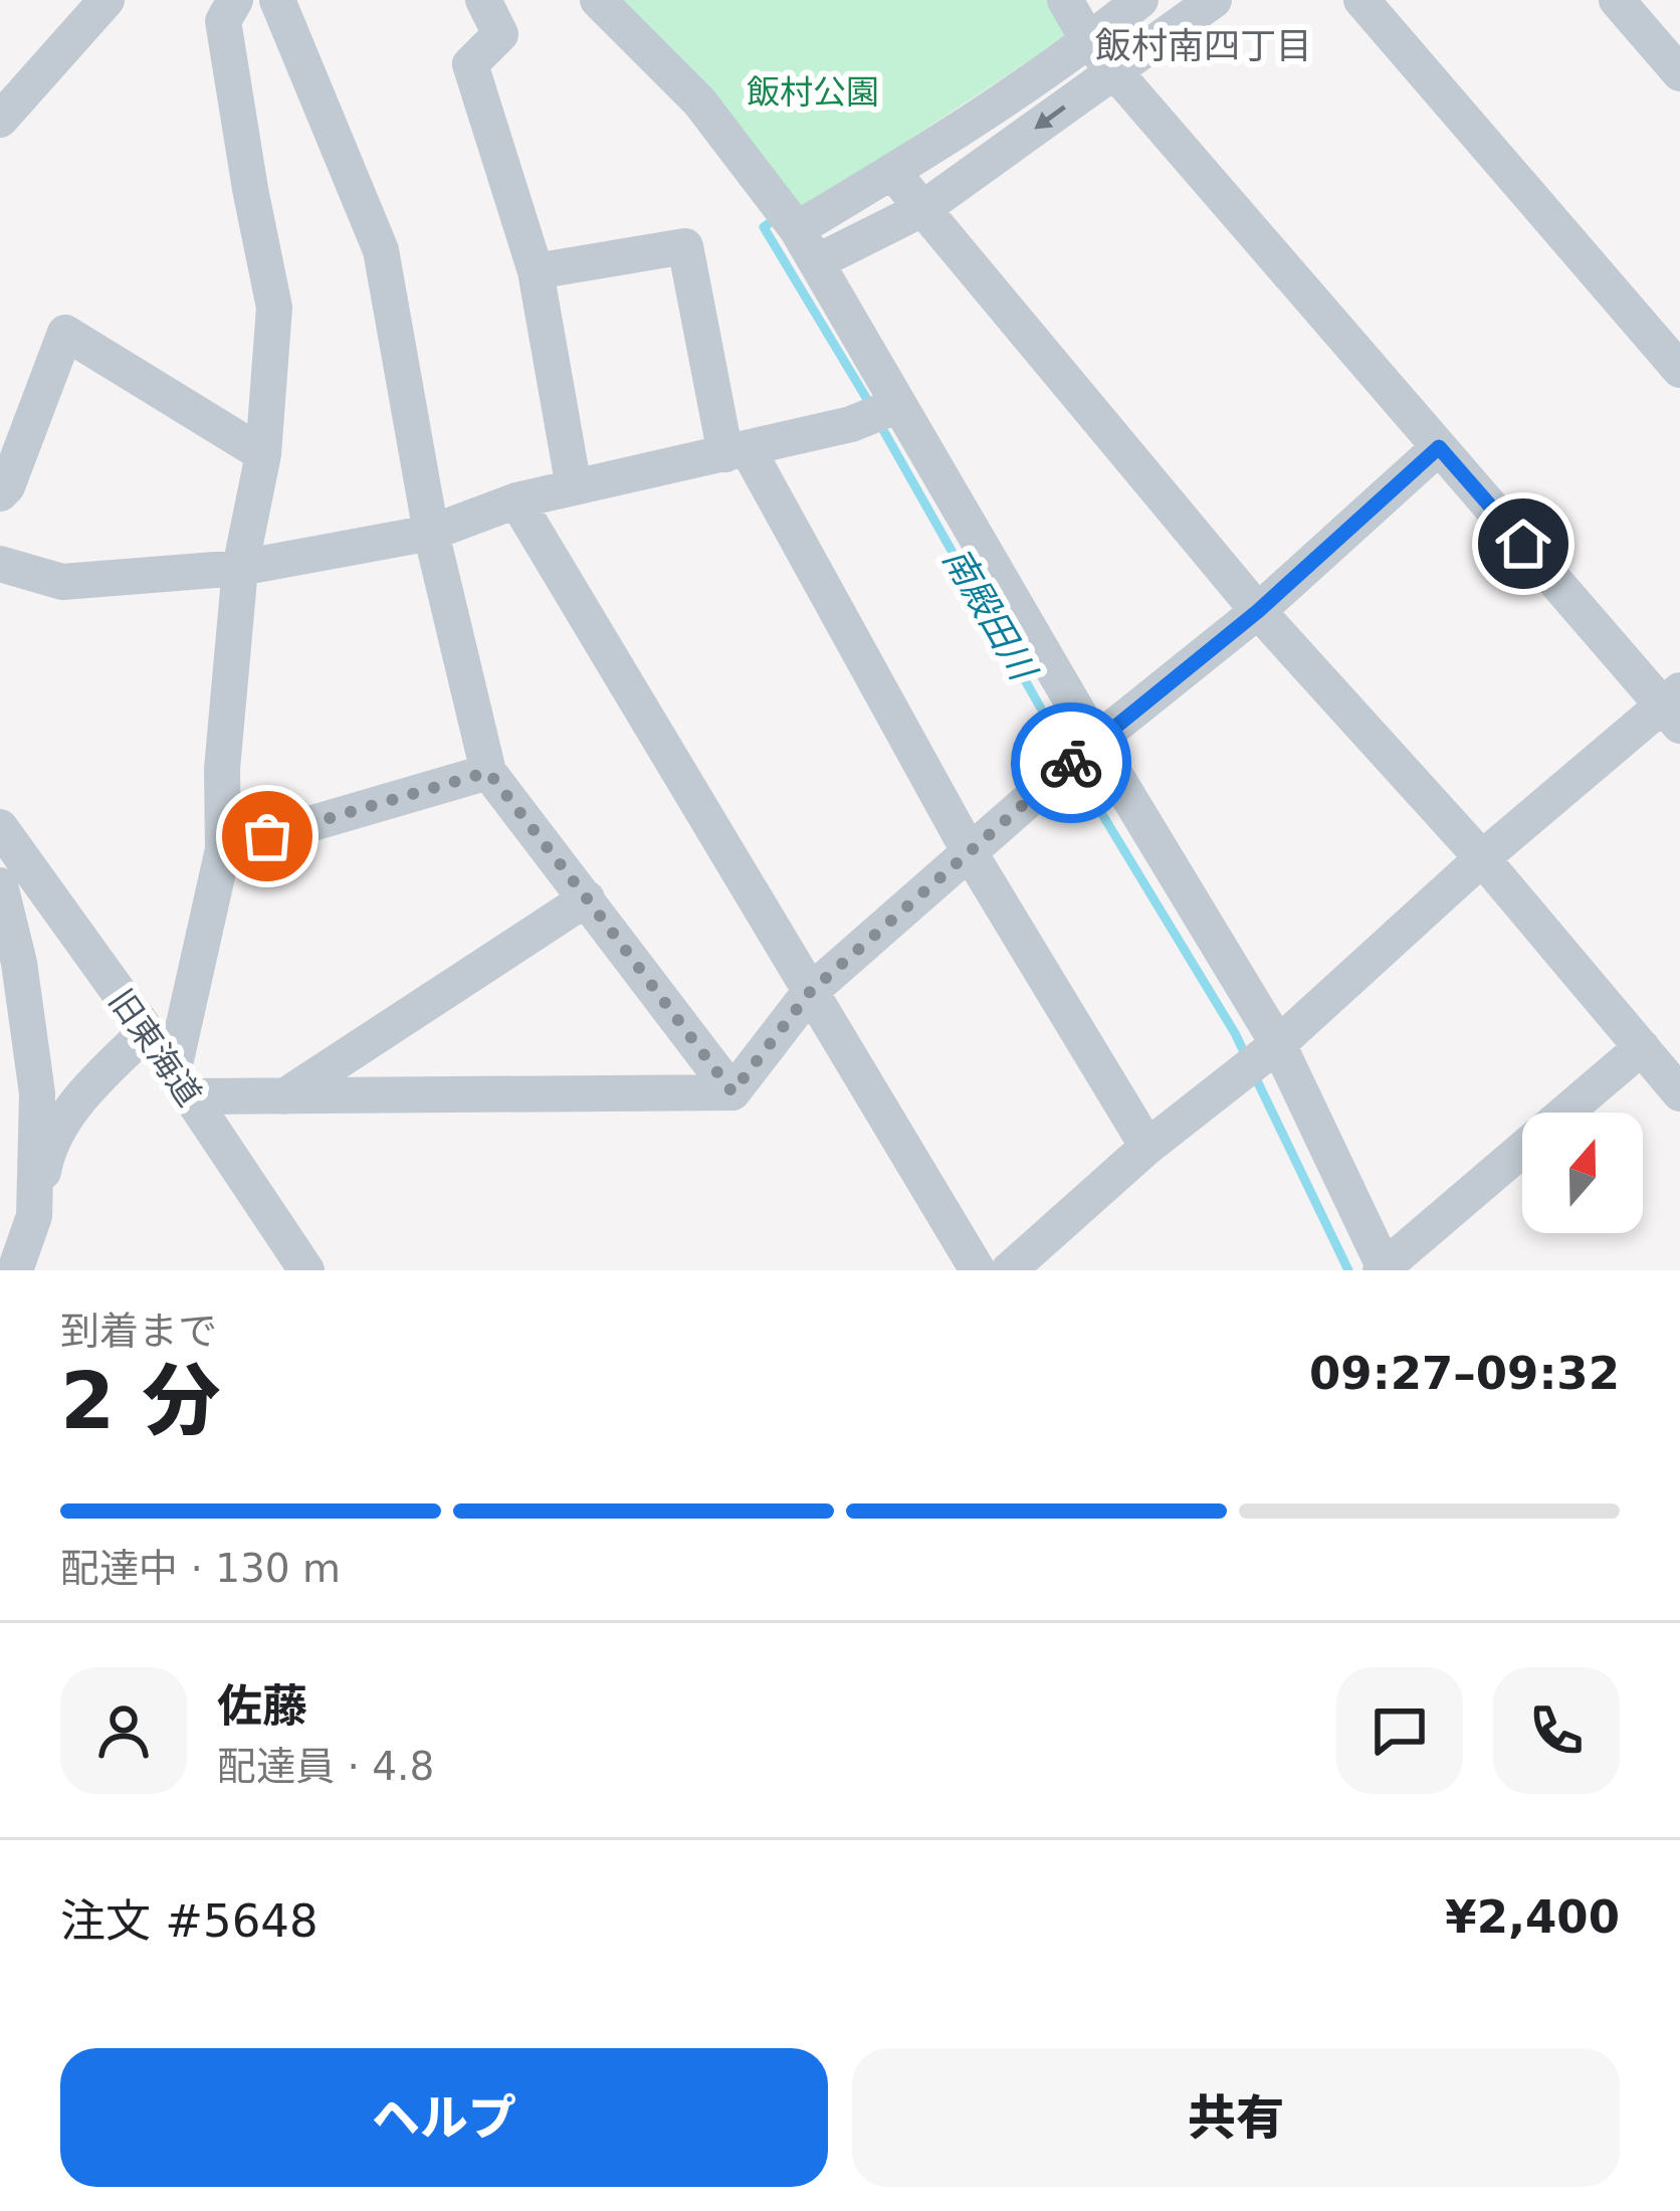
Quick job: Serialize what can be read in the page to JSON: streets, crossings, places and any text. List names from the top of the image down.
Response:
{
  "streets": {
    "street": ["旧東海道"]
  },
  "districts": ["飯村南四丁目"],
  "water": ["南殿田川"],
  "parks": ["飯村公園"],
  "north": "top",
  "page": {
    "heading": ["2 分", "到着まで", "09:27–09:32"],
    "panel": [
      "佐藤",
      "配達員 · 4.8",
      "注文 #5648",
      "¥2,400"
    ],
    "bar": "配達中 · 130 m",
    "buttons": ["ヘルプ", "共有"]
  }
}
